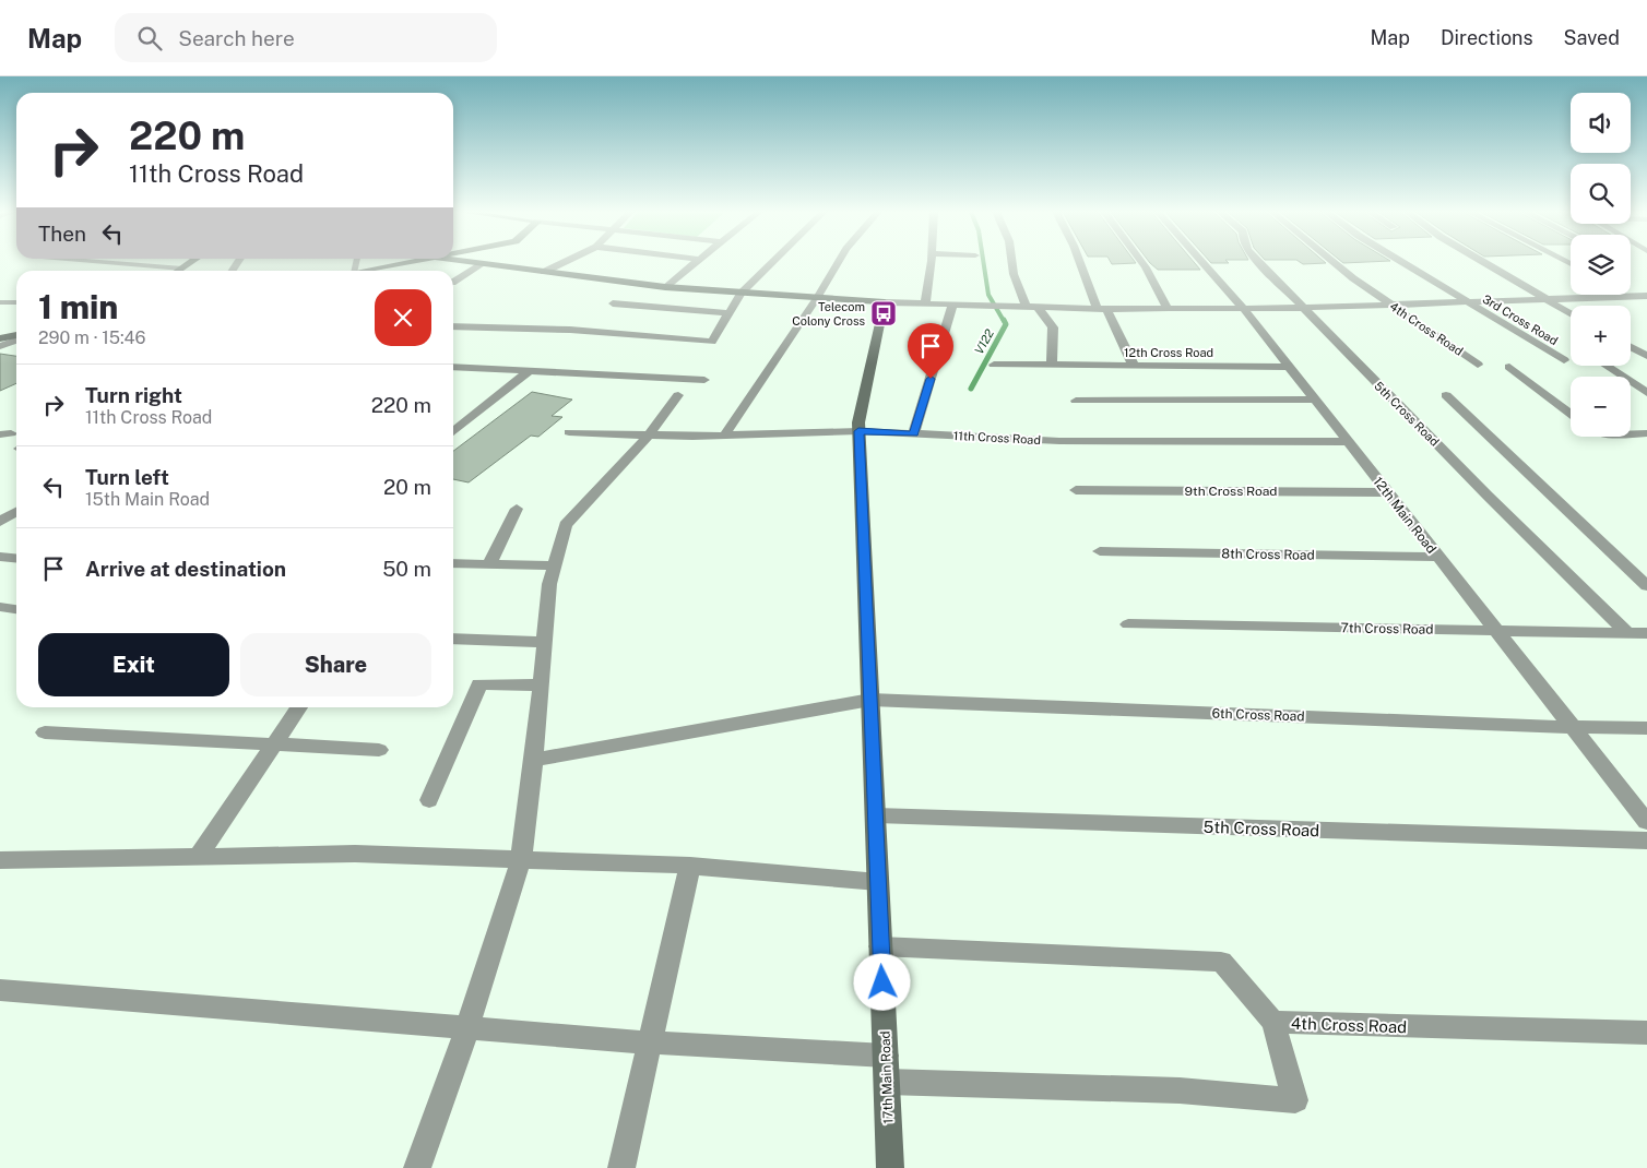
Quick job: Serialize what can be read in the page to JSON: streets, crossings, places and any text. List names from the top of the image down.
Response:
{
  "streets": {
    "street": [
      "3rd Cross Road",
      "4th Cross Road",
      "12th Cross Road",
      "5th Cross Road",
      "11th Cross Road",
      "9th Cross Road",
      "12th Main Road",
      "8th Cross Road",
      "7th Cross Road",
      "6th Cross Road",
      "17th Main Road"
    ]
  },
  "crossings": [
    ["4th Cross Road", "17th Main Road"],
    ["12th Cross Road", "12th Main Road"],
    ["5th Cross Road", "7th Cross Road"],
    ["5th Cross Road", "17th Main Road"],
    ["11th Cross Road", "12th Main Road"],
    ["11th Cross Road", "17th Main Road"],
    ["9th Cross Road", "12th Main Road"],
    ["12th Main Road", "8th Cross Road"],
    ["12th Main Road", "7th Cross Road"],
    ["12th Main Road", "6th Cross Road"],
    ["6th Cross Road", "17th Main Road"]
  ],
  "water": ["V122"],
  "places": {
    "bus stop": ["Telecom Colony Cross"]
  },
  "page": {
    "header": "Map",
    "search": "Search here",
    "nav": ["Map", "Directions", "Saved"],
    "map_buttons": ["+", "−"],
    "turn": ["220 m", "11th Cross Road"],
    "then": "Then",
    "heading": ["1 min", "290 m · 15:46"],
    "list": [
      {
        "name": "Turn right",
        "note": "11th Cross Road",
        "value": "220 m"
      },
      {
        "name": "Turn left",
        "note": "15th Main Road",
        "value": "20 m"
      },
      {
        "name": "Arrive at destination",
        "value": "50 m"
      }
    ],
    "buttons": ["Exit", "Share"]
  }
}
